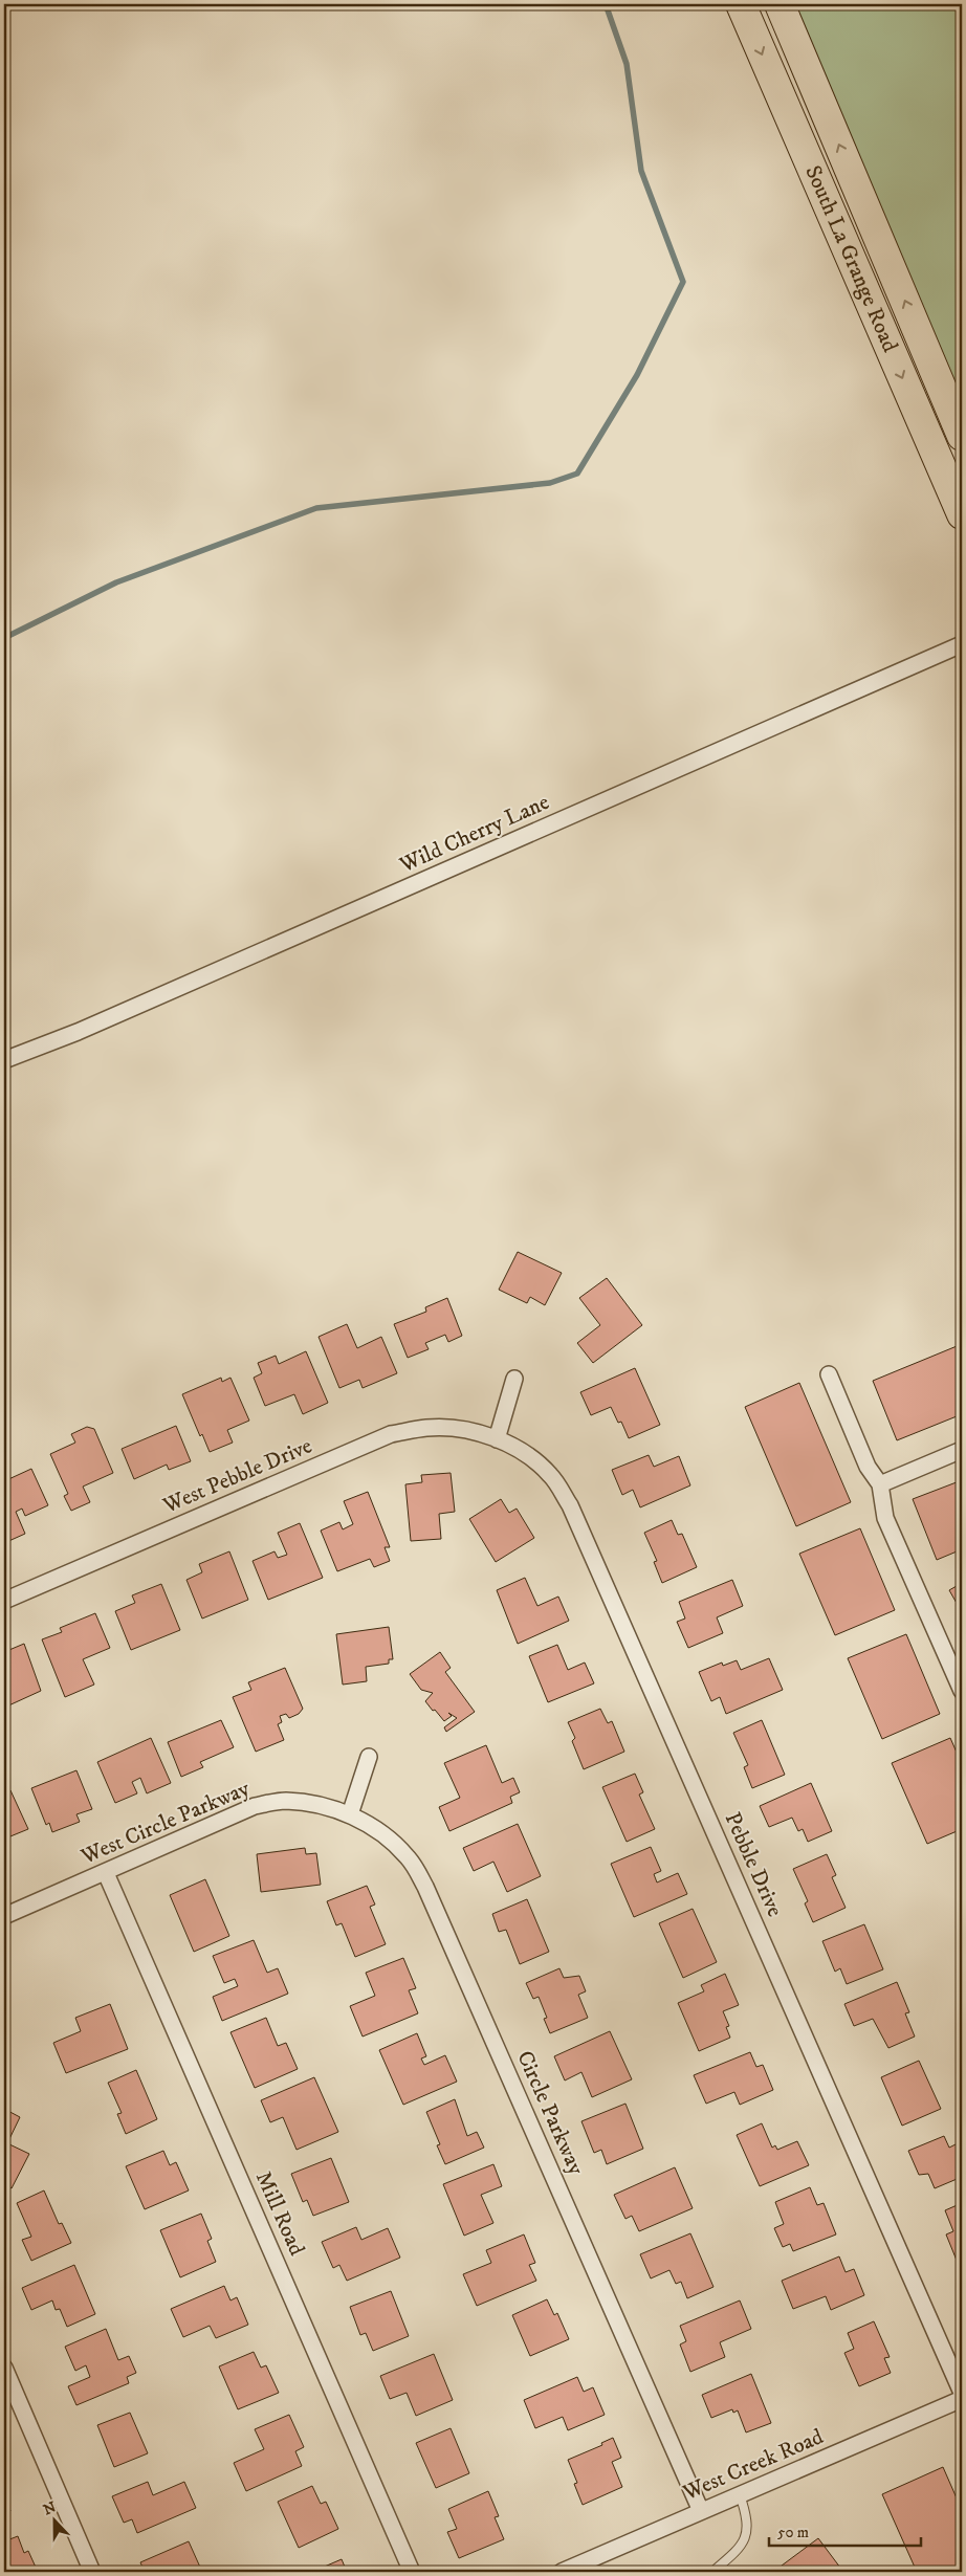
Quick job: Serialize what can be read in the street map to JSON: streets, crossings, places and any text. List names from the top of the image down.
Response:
{
  "streets": {
    "highway": ["South La Grange Road"],
    "street": [
      "Wild Cherry Lane",
      "West Pebble Drive",
      "West Circle Parkway",
      "Pebble Drive",
      "Circle Parkway",
      "Mill Road",
      "West Creek Road"
    ]
  },
  "crossings": [
    ["West Pebble Drive", "Pebble Drive"],
    ["West Circle Parkway", "Circle Parkway"],
    ["West Circle Parkway", "Mill Road"],
    ["Circle Parkway", "West Creek Road"]
  ],
  "scale_bar": "50 m",
  "north": "top"
}
